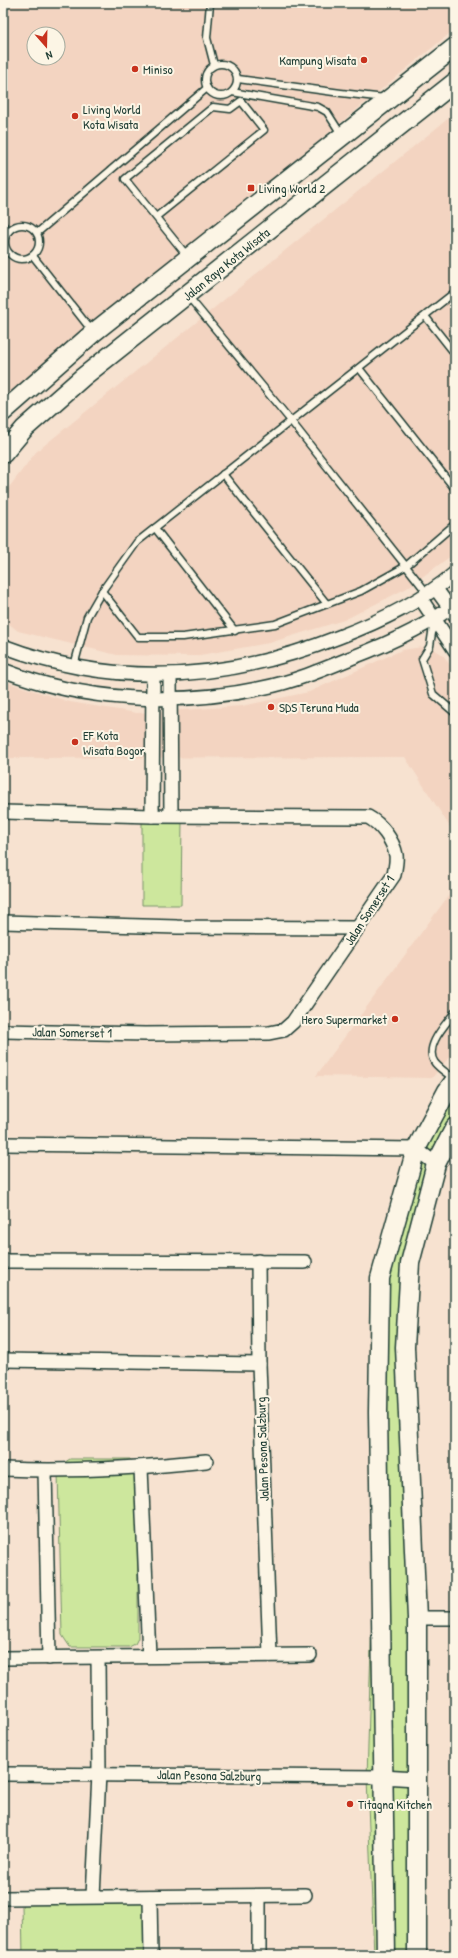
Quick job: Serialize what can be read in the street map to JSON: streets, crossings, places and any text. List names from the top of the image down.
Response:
{
  "streets": {
    "street": ["Jalan Raya Kota Wisata", "Jalan Somerset 1", "Jalan Pesona Salzburg"]
  },
  "places": {
    "other": [
      "Kampung Wisata",
      "Miniso",
      "Living World Kota Wisata",
      "SDS Teruna Muda",
      "EF Kota Wisata Bogor",
      "Hero Supermarket",
      "Titagna Kitchen"
    ],
    "transit": ["Living World 2"]
  },
  "north": "bottom"
}
